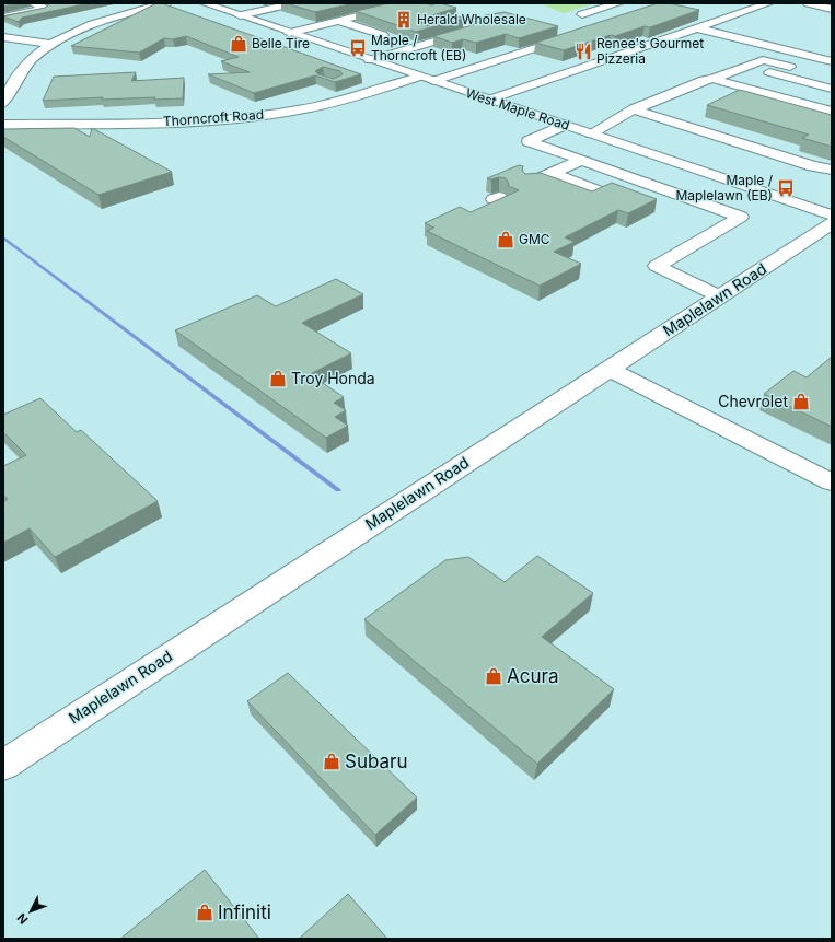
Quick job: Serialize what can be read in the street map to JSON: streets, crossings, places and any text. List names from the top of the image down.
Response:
{
  "streets": {
    "street": ["West Maple Road", "Thorncroft Road", "Maplelawn Road"]
  },
  "crossings": [
    ["West Maple Road", "Thorncroft Road"]
  ],
  "places": {
    "building": ["Herald Wholesale"],
    "shop": [
      "Belle Tire",
      "GMC",
      "Troy Honda",
      "Chevrolet",
      "Acura",
      "Subaru",
      "Infiniti"
    ],
    "bus stop": ["Maple / Thorncroft (EB)", "Maple / Maplelawn (EB)"],
    "restaurant": ["Renee's Gourmet Pizzeria"]
  },
  "north": "bottom left"
}
